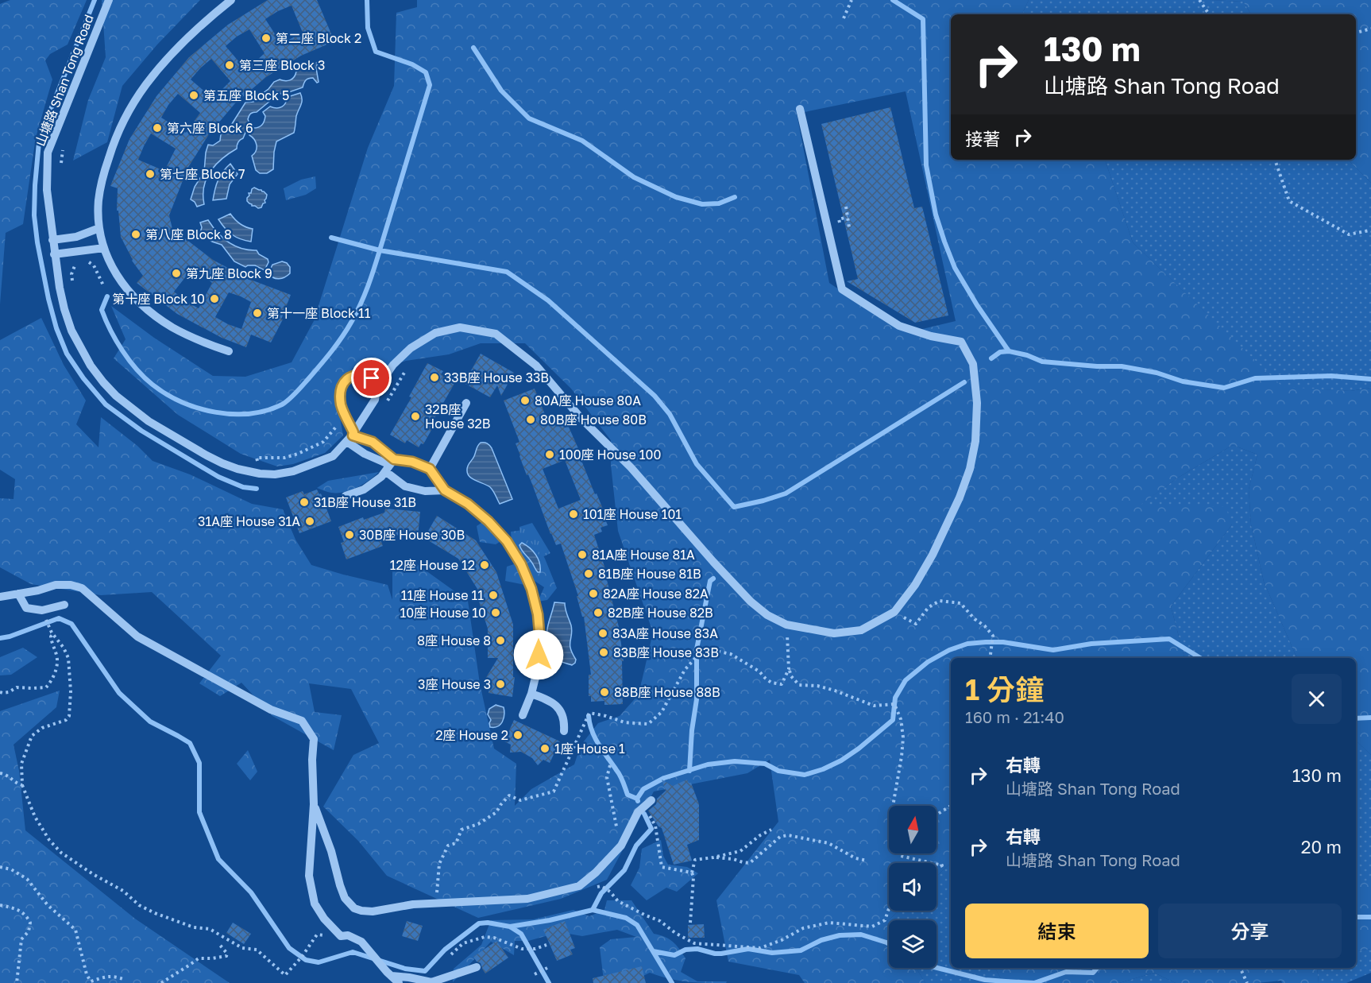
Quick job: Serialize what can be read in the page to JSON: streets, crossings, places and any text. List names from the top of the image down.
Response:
{
  "streets": {
    "street": ["山塘路 Shan Tong Road"]
  },
  "places": [
    "第二座 Block 2",
    "第三座 Block 3",
    "第五座 Block 5",
    "第六座 Block 6",
    "第七座 Block 7",
    "第八座 Block 8",
    "第九座 Block 9",
    "第十座 Block 10",
    "第十一座 Block 11",
    "33B座 House 33B",
    "80A座 House 80A",
    "32B座 House 32B",
    "80B座 House 80B",
    "100座 House 100",
    "31B座 House 31B",
    "101座 House 101",
    "31A座 House 31A",
    "30B座 House 30B",
    "81A座 House 81A",
    "12座 House 12",
    "81B座 House 81B",
    "82A座 House 82A",
    "11座 House 11",
    "10座 House 10",
    "82B座 House 82B",
    "83A座 House 83A",
    "8座 House 8",
    "83B座 House 83B",
    "3座 House 3",
    "88B座 House 88B",
    "2座 House 2",
    "1座 House 1"
  ],
  "north": "top",
  "page": {
    "turn": ["130 m", "山塘路 Shan Tong Road"],
    "then": "接著",
    "heading": ["1 分鐘", "160 m · 21:40"],
    "list": [
      {
        "name": "右轉",
        "note": "山塘路 Shan Tong Road",
        "value": "130 m"
      },
      {
        "name": "右轉",
        "note": "山塘路 Shan Tong Road",
        "value": "20 m"
      }
    ],
    "buttons": ["結束", "分享"]
  }
}
